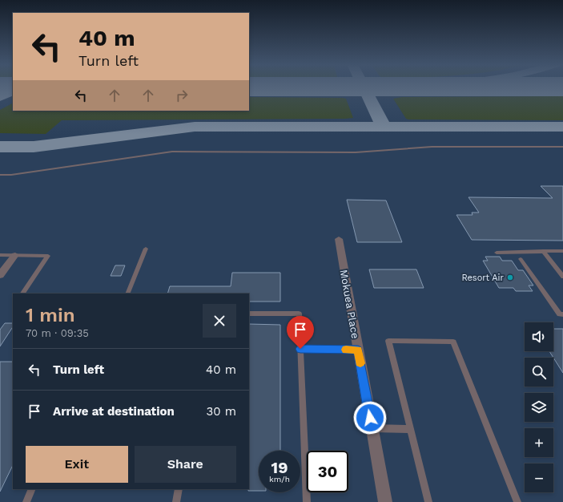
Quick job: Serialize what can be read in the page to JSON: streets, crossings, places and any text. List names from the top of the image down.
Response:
{
  "streets": {
    "street": ["Mokuea Place"]
  },
  "places": ["Resort Air"],
  "page": {
    "turn": ["40 m", "Turn left"],
    "heading": ["1 min", "70 m · 09:35"],
    "map_buttons": ["+", "−"],
    "list": [
      {
        "name": "Turn left",
        "value": "40 m"
      },
      {
        "name": "Arrive at destination",
        "value": "30 m"
      }
    ],
    "buttons": ["Exit", "Share"],
    "speed": "19 km/h",
    "limit": "30"
  }
}
